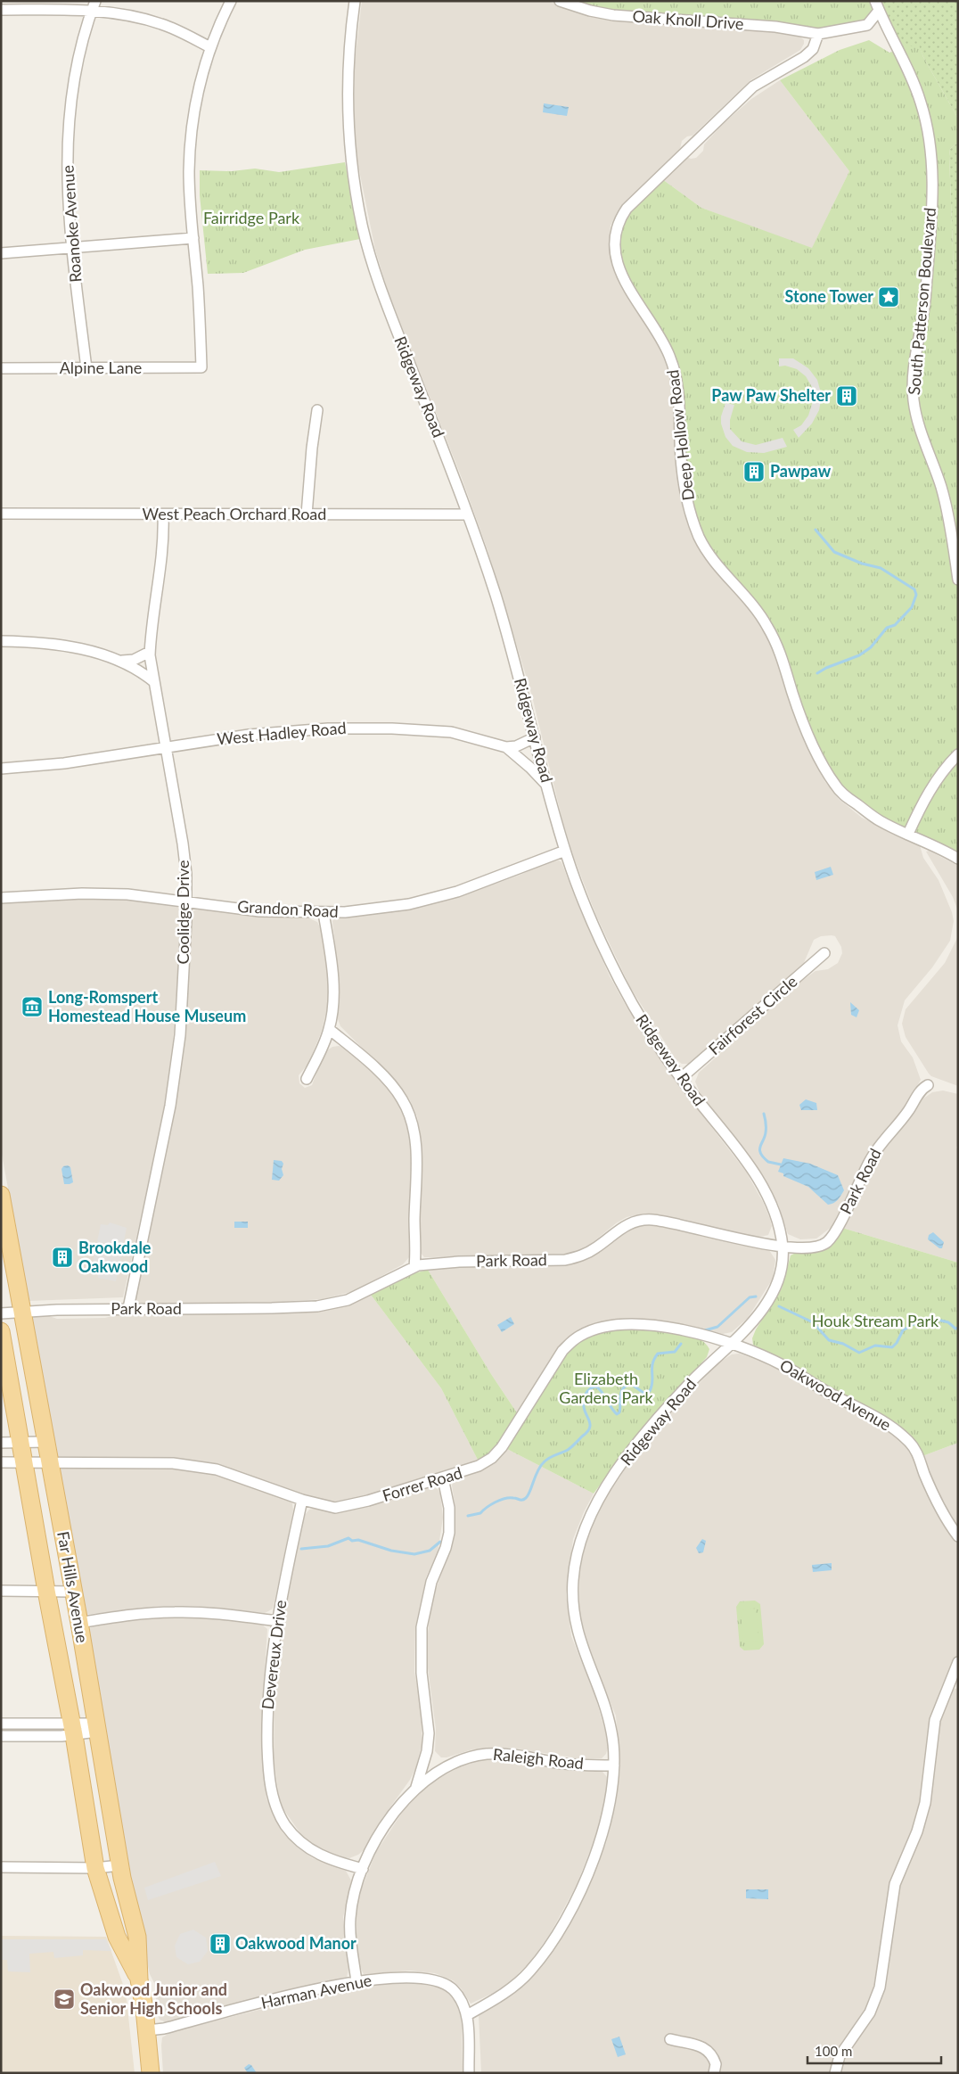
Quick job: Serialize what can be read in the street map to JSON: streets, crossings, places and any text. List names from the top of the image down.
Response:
{
  "streets": {
    "main road": ["Far Hills Avenue"],
    "street": [
      "Oak Knoll Drive",
      "Roanoke Avenue",
      "South Patterson Boulevard",
      "Alpine Lane",
      "Ridgeway Road",
      "Deep Hollow Road",
      "West Peach Orchard Road",
      "West Hadley Road",
      "Grandon Road",
      "Coolidge Drive",
      "Fairforest Circle",
      "Park Road",
      "Oakwood Avenue",
      "Forrer Road",
      "Devereux Drive",
      "Raleigh Road",
      "Harman Avenue"
    ]
  },
  "crossings": [
    ["Oak Knoll Drive", "South Patterson Boulevard"],
    ["Oak Knoll Drive", "Deep Hollow Road"],
    ["Roanoke Avenue", "Alpine Lane"],
    ["Ridgeway Road", "West Peach Orchard Road"],
    ["Ridgeway Road", "West Hadley Road"],
    ["Ridgeway Road", "Grandon Road"],
    ["Ridgeway Road", "Fairforest Circle"],
    ["Ridgeway Road", "Park Road"],
    ["Ridgeway Road", "Oakwood Avenue"],
    ["Ridgeway Road", "Forrer Road"],
    ["Ridgeway Road", "Raleigh Road"],
    ["Ridgeway Road", "Harman Avenue"],
    ["West Peach Orchard Road", "Coolidge Drive"],
    ["West Hadley Road", "Coolidge Drive"],
    ["Grandon Road", "Coolidge Drive"],
    ["Coolidge Drive", "Park Road"],
    ["Park Road", "Far Hills Avenue"],
    ["Oakwood Avenue", "Forrer Road"],
    ["Forrer Road", "Far Hills Avenue"],
    ["Forrer Road", "Devereux Drive"],
    ["Far Hills Avenue", "Harman Avenue"],
    ["Devereux Drive", "Raleigh Road"],
    ["Raleigh Road", "Harman Avenue"]
  ],
  "parks": ["Fairridge Park", "Houk Stream Park", "Elizabeth Gardens Park"],
  "places": {
    "place": ["Stone Tower"],
    "building": [
      "Paw Paw Shelter",
      "Pawpaw",
      "Brookdale Oakwood",
      "Oakwood Manor"
    ],
    "museum": ["Long-Romspert Homestead House Museum"],
    "school or university": ["Oakwood Junior and Senior High Schools"]
  },
  "scale_bar": "100 m"
}
